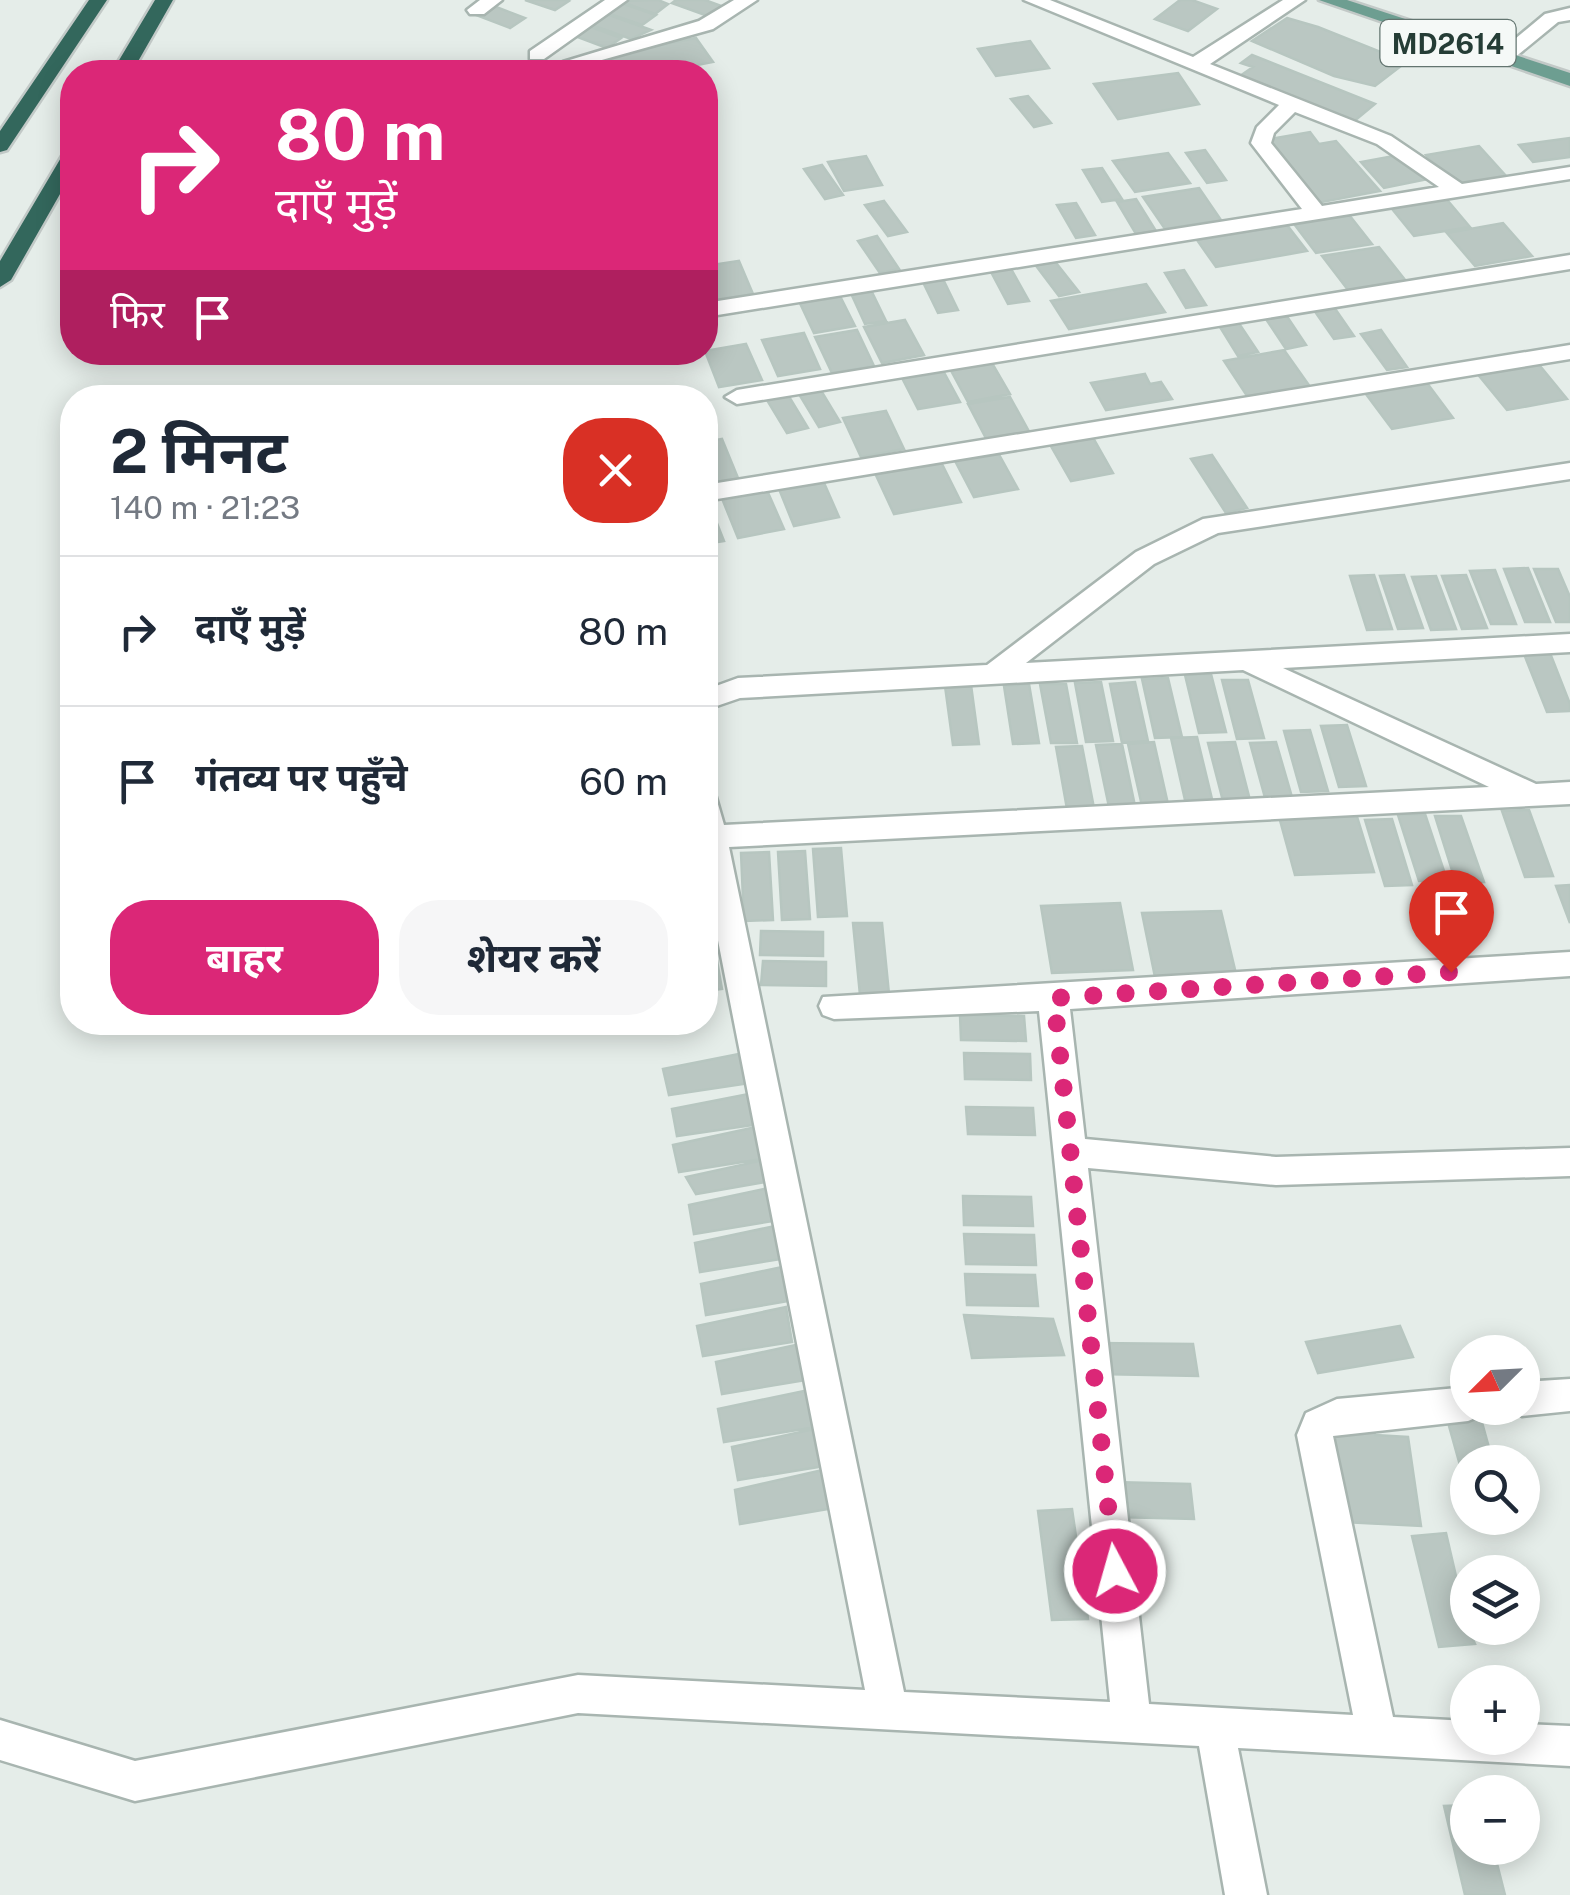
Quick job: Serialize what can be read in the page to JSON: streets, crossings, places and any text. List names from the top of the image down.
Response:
{
  "streets": {
    "main road": ["MD2614"]
  },
  "north": "bottom left",
  "page": {
    "turn": ["80 m", "दाएँ मुड़ें"],
    "then": "फिर",
    "heading": ["2 मिनट", "140 m · 21:23"],
    "list": [
      {
        "name": "दाएँ मुड़ें",
        "value": "80 m"
      },
      {
        "name": "गंतव्य पर पहुँचे",
        "value": "60 m"
      }
    ],
    "buttons": ["बाहर", "शेयर करें"],
    "map_buttons": ["+", "−"]
  }
}
